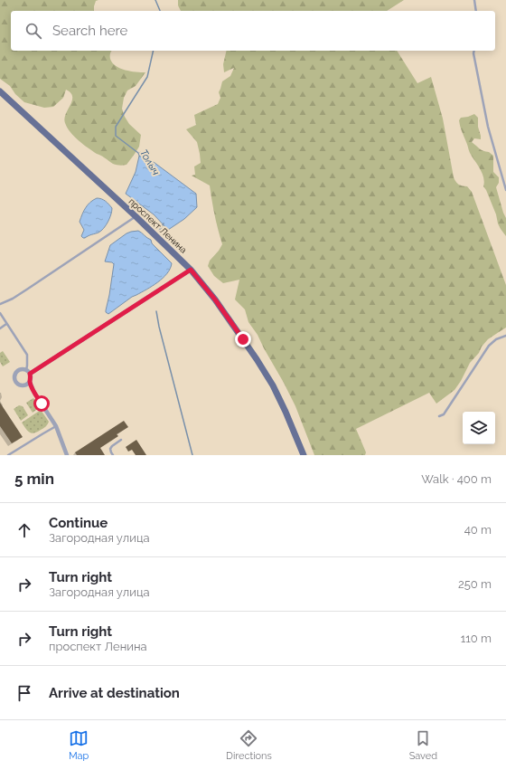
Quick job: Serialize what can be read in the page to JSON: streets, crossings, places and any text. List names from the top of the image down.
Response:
{
  "streets": {
    "main road": ["проспект Ленина"]
  },
  "water": ["Толыч"],
  "page": {
    "search": "Search here",
    "heading": ["5 min", "Walk · 400 m"],
    "list": [
      ["Continue", "Загородная улица", "40 m"],
      ["Turn right", "Загородная улица", "250 m"],
      ["Turn right", "проспект Ленина", "110 m"],
      "Arrive at destination"
    ],
    "nav": ["Map", "Directions", "Saved"]
  }
}
